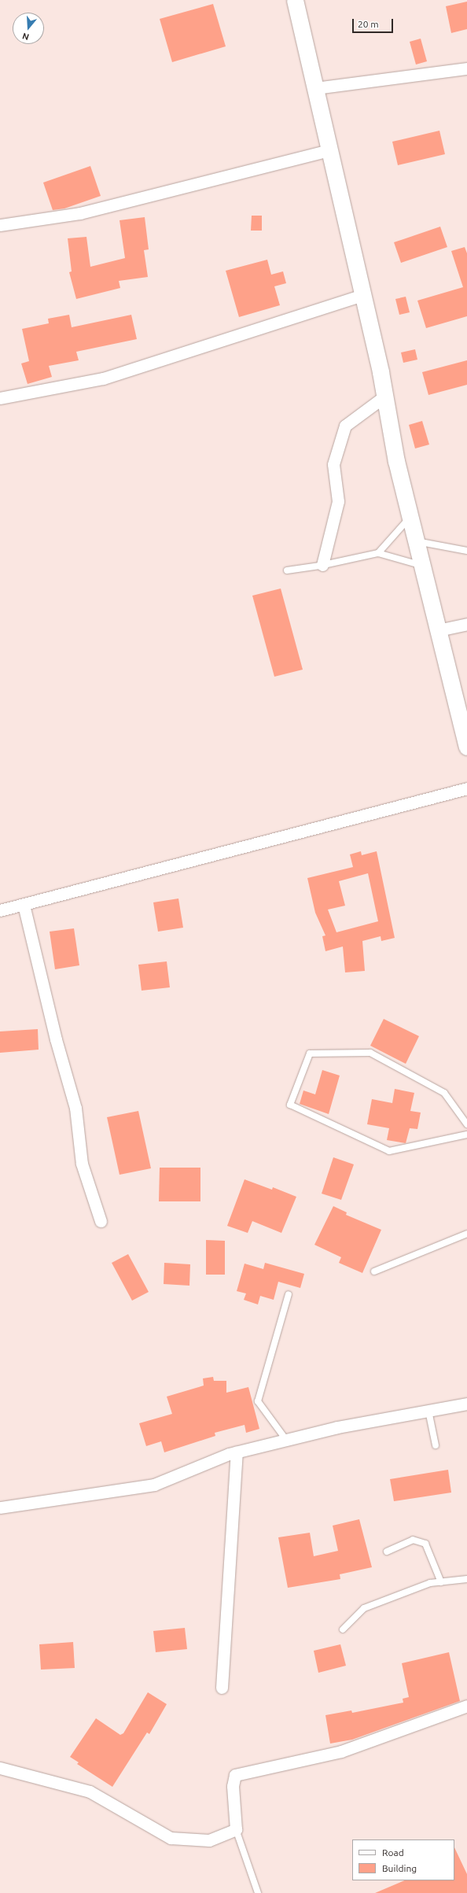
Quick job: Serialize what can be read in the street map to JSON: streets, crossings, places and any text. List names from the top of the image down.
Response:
{
  "legend": ["Road", "Building"],
  "scale_bar": "20 m",
  "north": "bottom"
}
